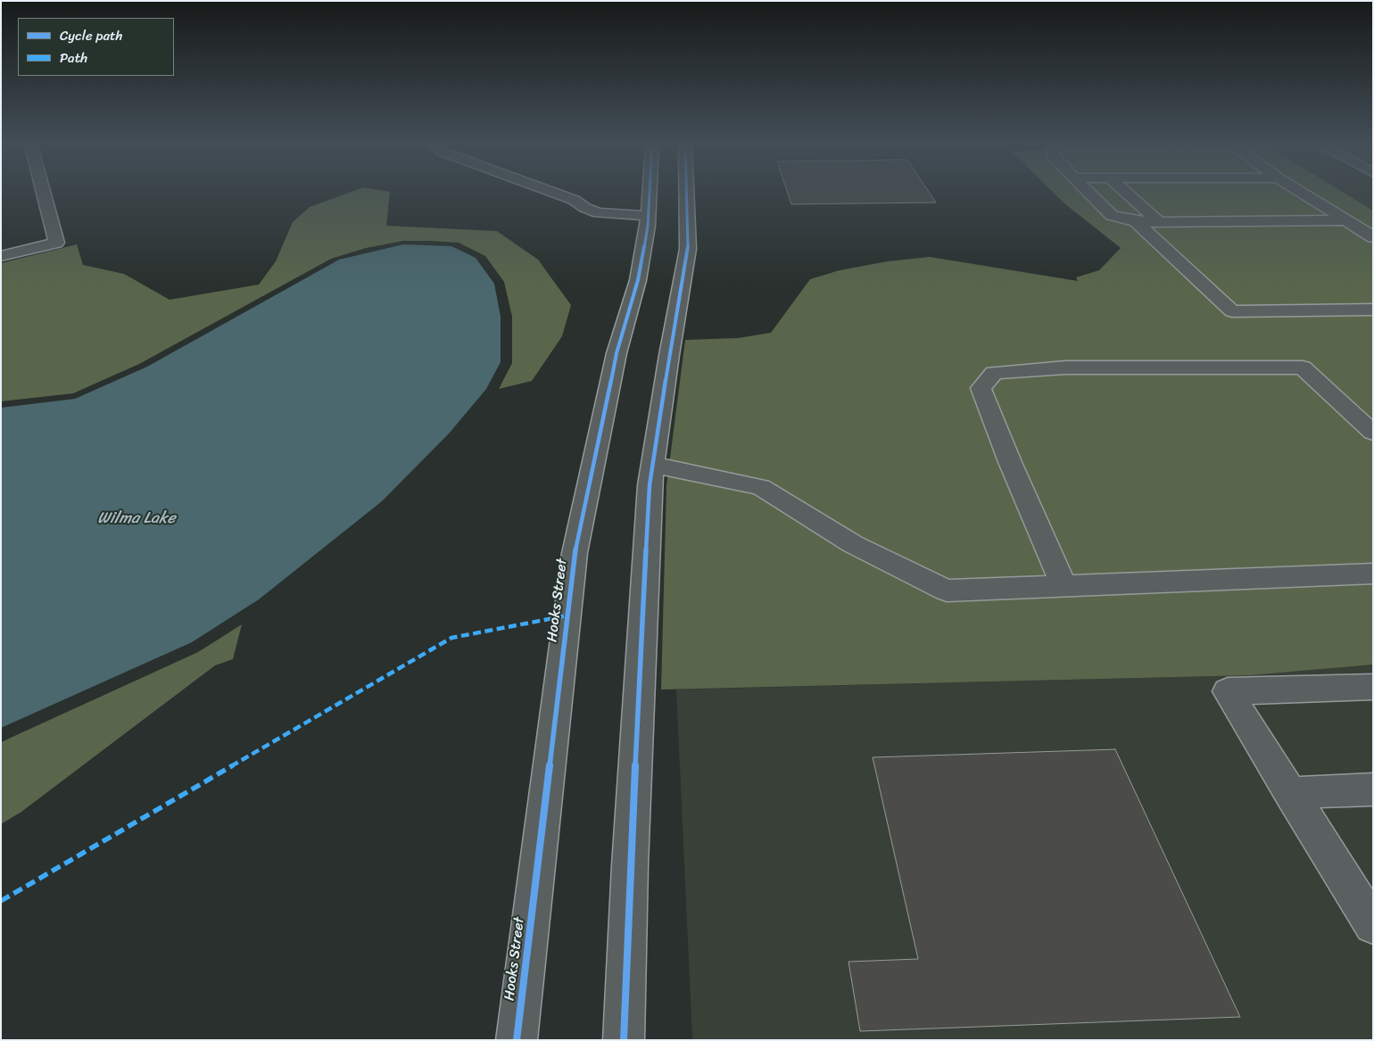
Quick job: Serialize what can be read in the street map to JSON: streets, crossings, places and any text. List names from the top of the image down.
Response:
{
  "streets": {
    "street": ["Hooks Street"]
  },
  "water": ["Wilma Lake"],
  "legend": ["Cycle path", "Path"]
}
